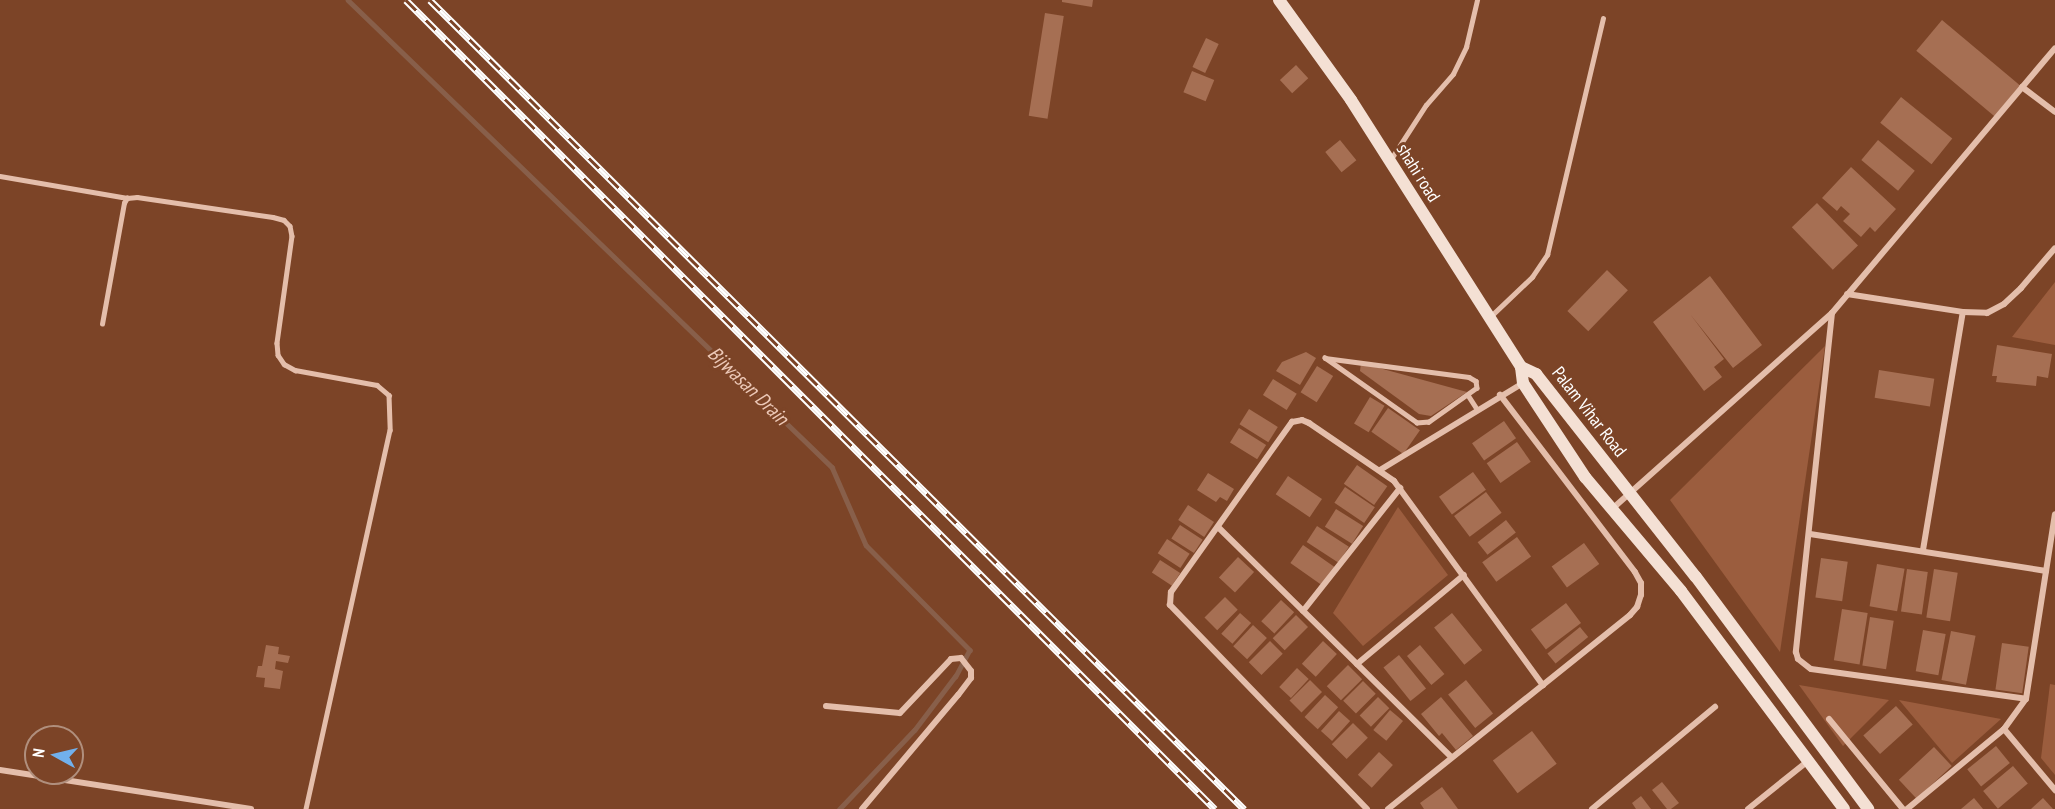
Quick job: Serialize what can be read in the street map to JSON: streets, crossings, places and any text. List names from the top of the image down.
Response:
{
  "streets": {
    "street": ["shahi road", "Palam Vihar Road"]
  },
  "crossings": [
    ["shahi road", "Palam Vihar Road"]
  ],
  "water": ["Bijwasan Drain"],
  "north": "left"
}
